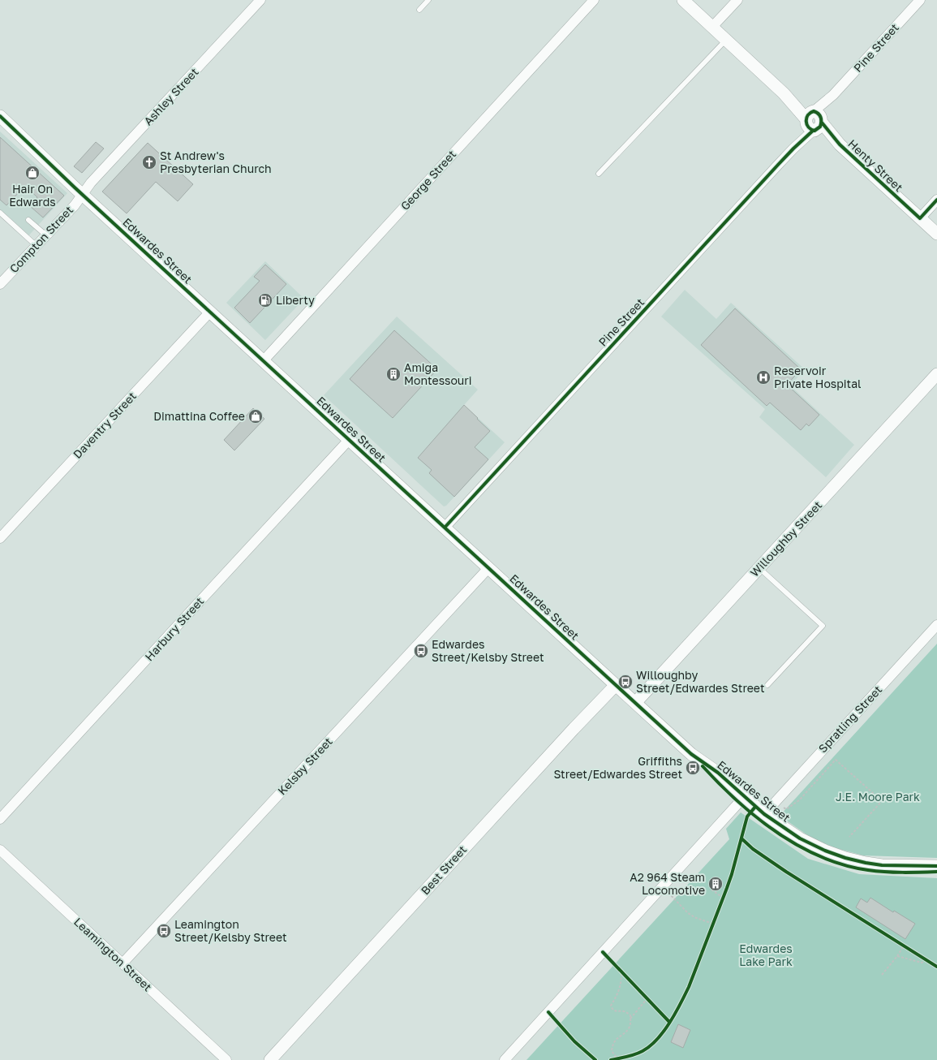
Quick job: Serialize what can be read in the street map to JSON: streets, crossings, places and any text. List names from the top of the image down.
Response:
{
  "streets": {
    "street": [
      "Pine Street",
      "Ashley Street",
      "Henty Street",
      "George Street",
      "Compton Street",
      "Edwardes Street",
      "Daventry Street",
      "Willoughby Street",
      "Harbury Street",
      "Spratling Street",
      "Kelsby Street",
      "Best Street",
      "Leamington Street"
    ]
  },
  "crossings": [
    ["Pine Street", "Henty Street"],
    ["Pine Street", "Edwardes Street"],
    ["Ashley Street", "Compton Street"],
    ["Ashley Street", "Edwardes Street"],
    ["George Street", "Edwardes Street"],
    ["Compton Street", "Edwardes Street"],
    ["Edwardes Street", "Daventry Street"],
    ["Edwardes Street", "Willoughby Street"],
    ["Edwardes Street", "Harbury Street"],
    ["Edwardes Street", "Spratling Street"],
    ["Edwardes Street", "Kelsby Street"],
    ["Edwardes Street", "Best Street"],
    ["Kelsby Street", "Leamington Street"]
  ],
  "parks": ["J.E. Moore Park", "Edwardes Lake Park"],
  "places": {
    "church": ["St Andrew's Presbyterian Church"],
    "shop": ["Hair On Edwards", "Dimattina Coffee"],
    "fuel station": ["Liberty"],
    "building": ["Amiga Montessouri", "A2 964 Steam Locomotive"],
    "hospital": ["Reservoir Private Hospital"],
    "bus stop": [
      "Edwardes Street/Kelsby Street",
      "Willoughby Street/Edwardes Street",
      "Griffiths Street/Edwardes Street",
      "Leamington Street/Kelsby Street"
    ]
  }
}
